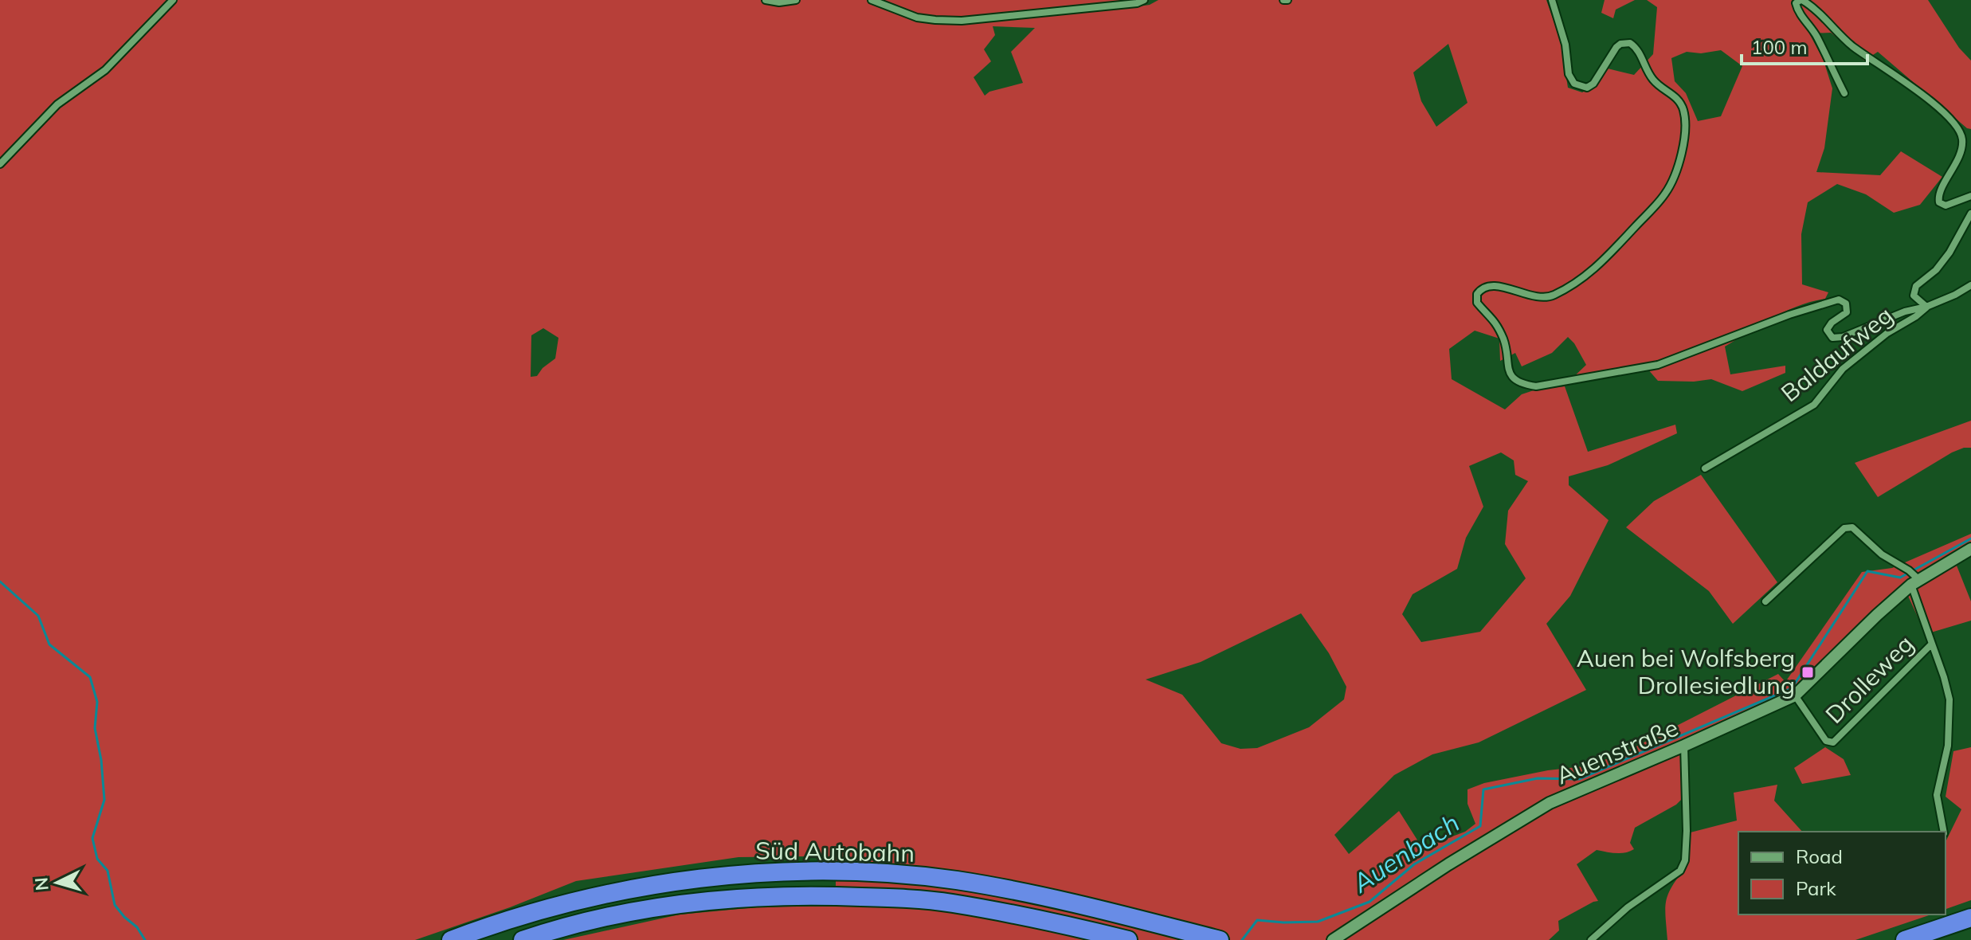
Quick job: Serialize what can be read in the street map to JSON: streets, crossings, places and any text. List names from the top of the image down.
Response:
{
  "streets": {
    "highway": ["Süd Autobahn"],
    "street": ["Baldaufweg", "Drolleweg", "Auenstraße"]
  },
  "crossings": [
    ["Drolleweg", "Auenstraße"]
  ],
  "water": ["Auenbach"],
  "places": {
    "transit": ["Auen bei Wolfsberg Drollesiedlung"]
  },
  "legend": ["Road", "Park"],
  "scale_bar": "100 m",
  "north": "left"
}
